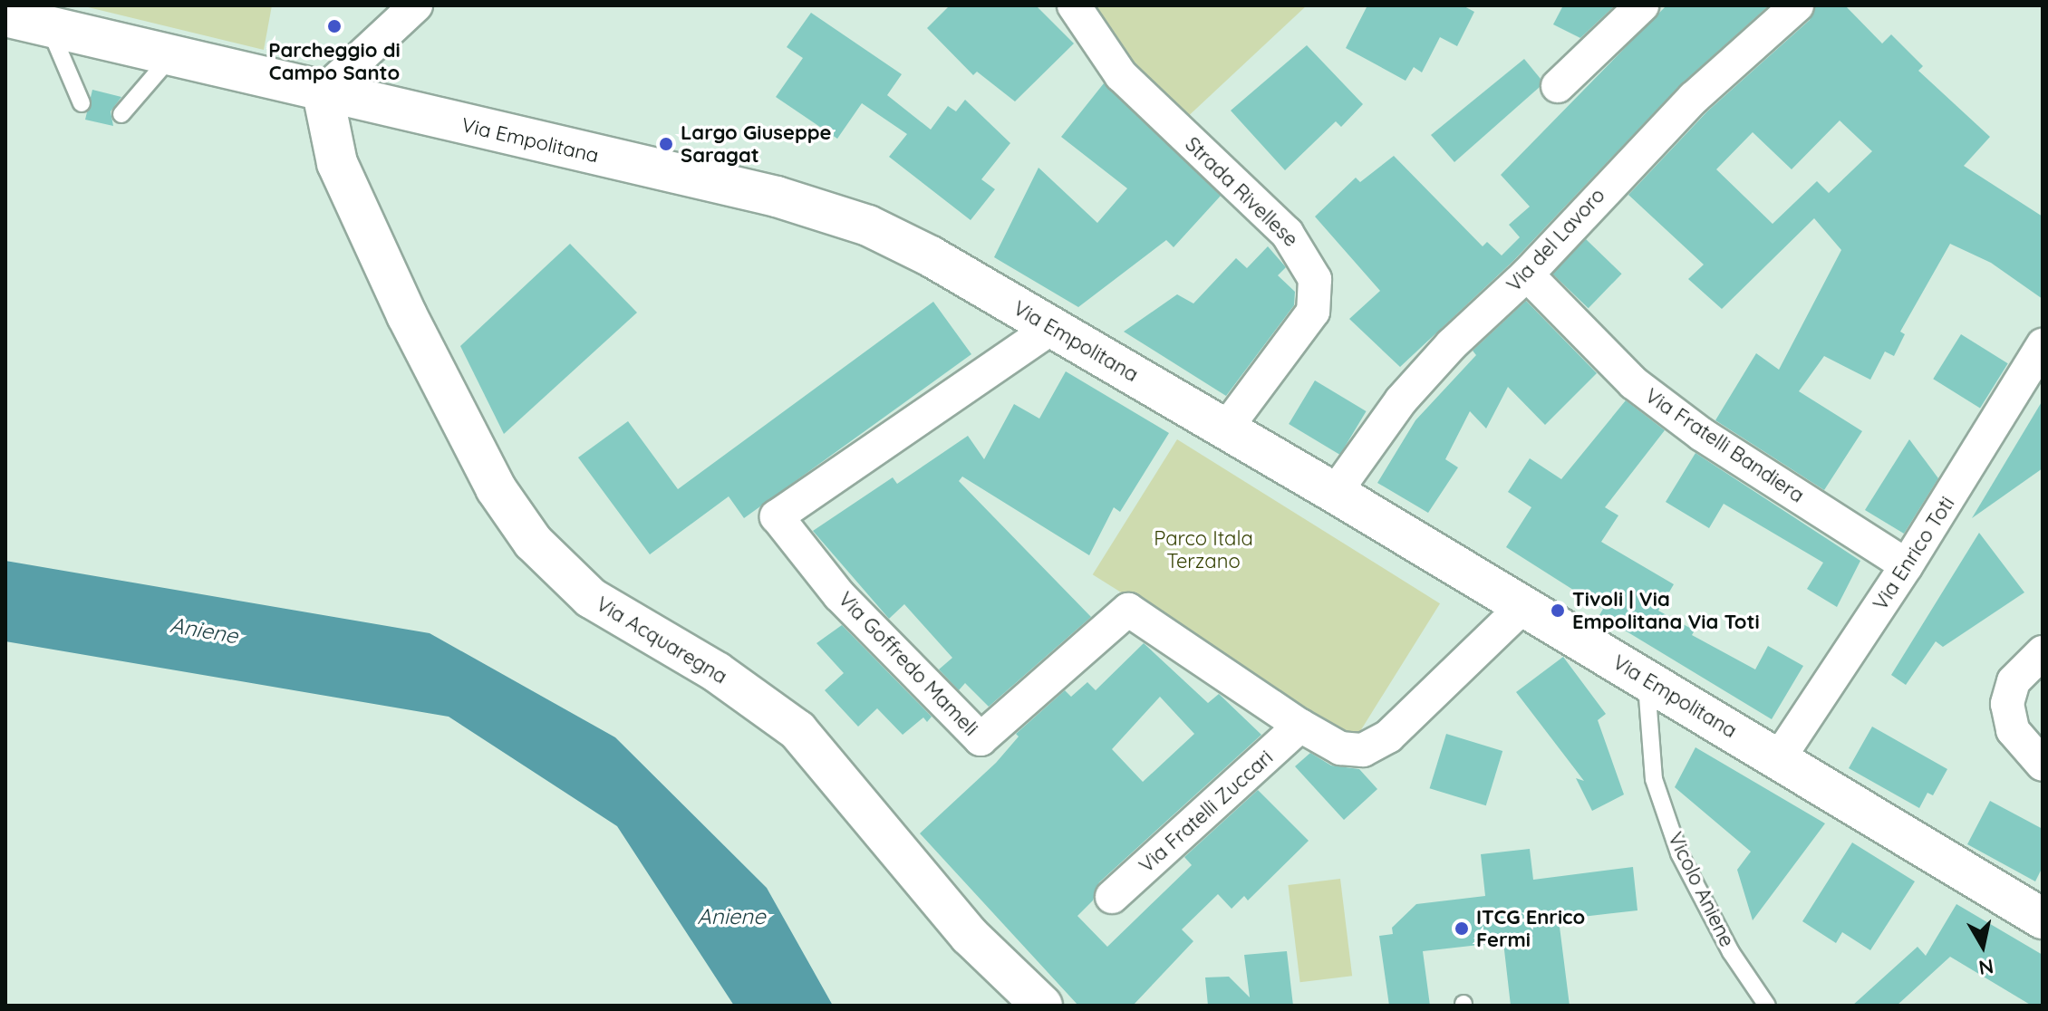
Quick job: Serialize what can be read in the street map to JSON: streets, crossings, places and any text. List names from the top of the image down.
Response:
{
  "streets": {
    "main road": ["Via Empolitana", "Via Acquaregna"],
    "street": [
      "Strada Rivellese",
      "Via del Lavoro",
      "Via Fratelli Bandiera",
      "Via Enrico Toti",
      "Via Goffredo Mameli",
      "Via Fratelli Zuccari"
    ],
    "lane": ["Vicolo Aniene"]
  },
  "crossings": [
    ["Via Empolitana", "Strada Rivellese"],
    ["Via Empolitana", "Via del Lavoro"],
    ["Via Empolitana", "Via Enrico Toti"],
    ["Via Empolitana", "Via Acquaregna"],
    ["Via Empolitana", "Via Goffredo Mameli"],
    ["Via Empolitana", "Vicolo Aniene"],
    ["Via del Lavoro", "Via Fratelli Bandiera"],
    ["Via Fratelli Bandiera", "Via Enrico Toti"],
    ["Via Goffredo Mameli", "Via Fratelli Zuccari"]
  ],
  "water": ["Aniene"],
  "parks": ["Parco Itala Terzano"],
  "places": [
    "Parcheggio di Campo Santo",
    "Largo Giuseppe Saragat",
    "Tivoli | Via Empolitana Via Toti",
    "ITCG Enrico Fermi"
  ],
  "north": "bottom"
}
